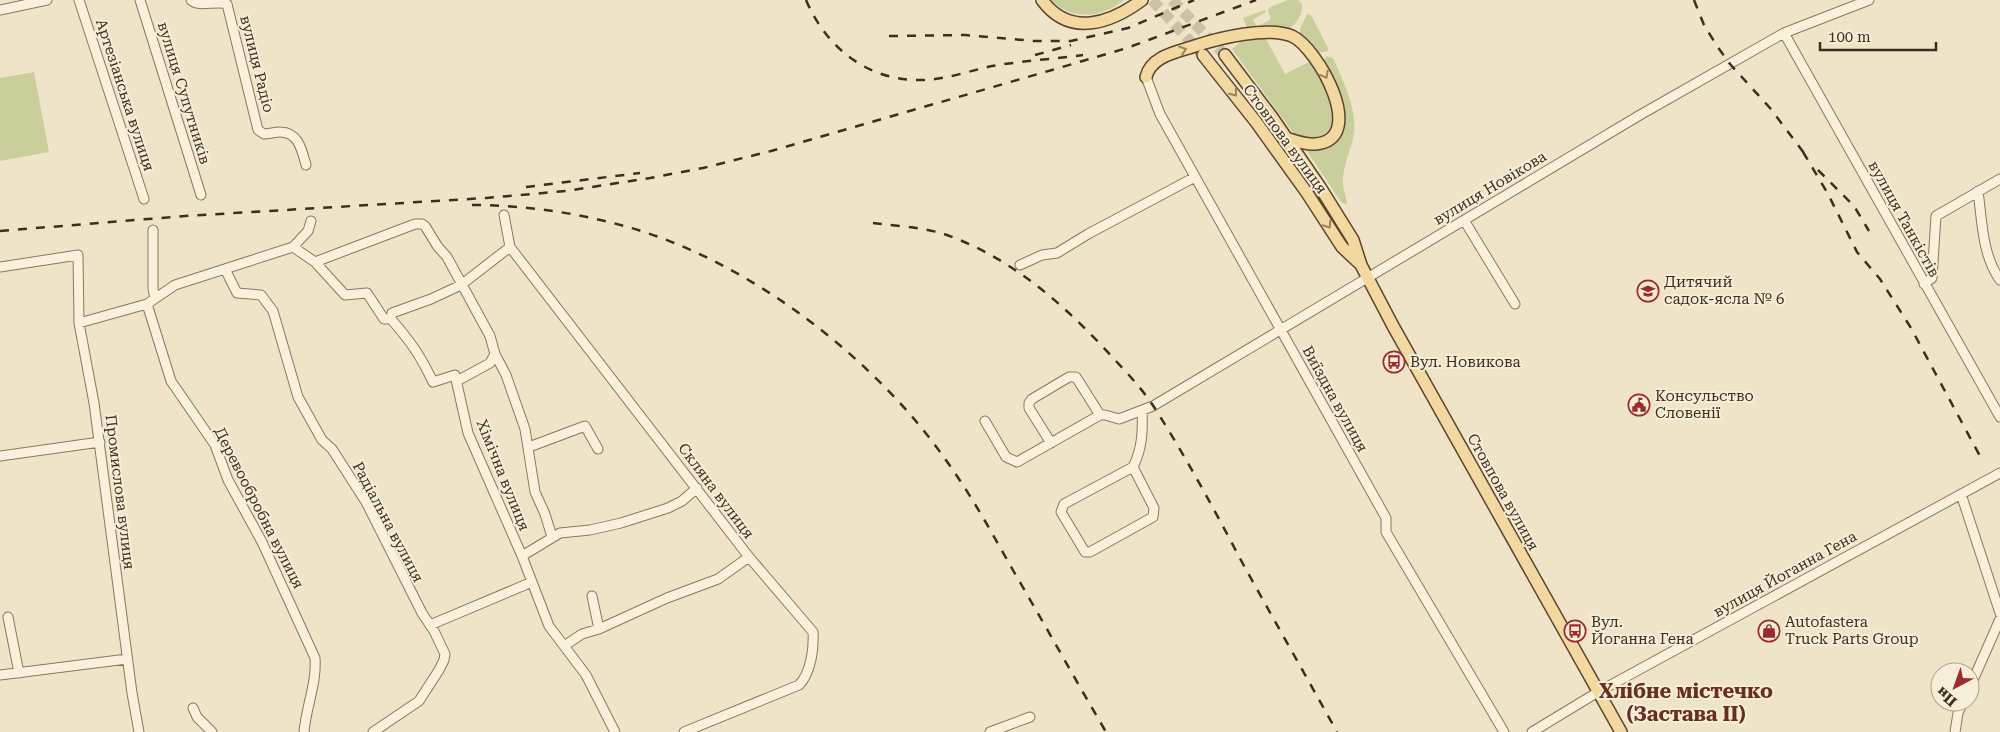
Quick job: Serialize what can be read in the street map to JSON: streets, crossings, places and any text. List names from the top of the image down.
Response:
{
  "streets": {
    "main road": ["Стовпова вулиця"],
    "street": [
      "вулиця Радіо",
      "вулиця Супутників",
      "Артезіанська вулиця",
      "вулиця Новікова",
      "вулиця Танкістів",
      "Виїздна вулиця",
      "Хімічна вулиця",
      "Скляна вулиця",
      "Промислова вулиця",
      "Деревообробна вулиця",
      "Радіальна вулиця",
      "вулиця Йоганна Гена"
    ]
  },
  "crossings": [
    ["Стовпова вулиця", "вулиця Новікова"],
    ["Стовпова вулиця", "вулиця Йоганна Гена"],
    ["вулиця Новікова", "вулиця Танкістів"],
    ["вулиця Новікова", "Виїздна вулиця"]
  ],
  "districts": ["Хлібне містечко (Застава ІІ)"],
  "places": {
    "school or university": ["Дитячий садок-ясла № 6"],
    "bus stop": ["Вул. Новикова", "Вул. Йоганна Гена"],
    "public building": ["Консульство Словенії"],
    "shop": ["Autofastera Truck Parts Group"]
  },
  "scale_bar": "100 m",
  "north": "bottom left"
}
